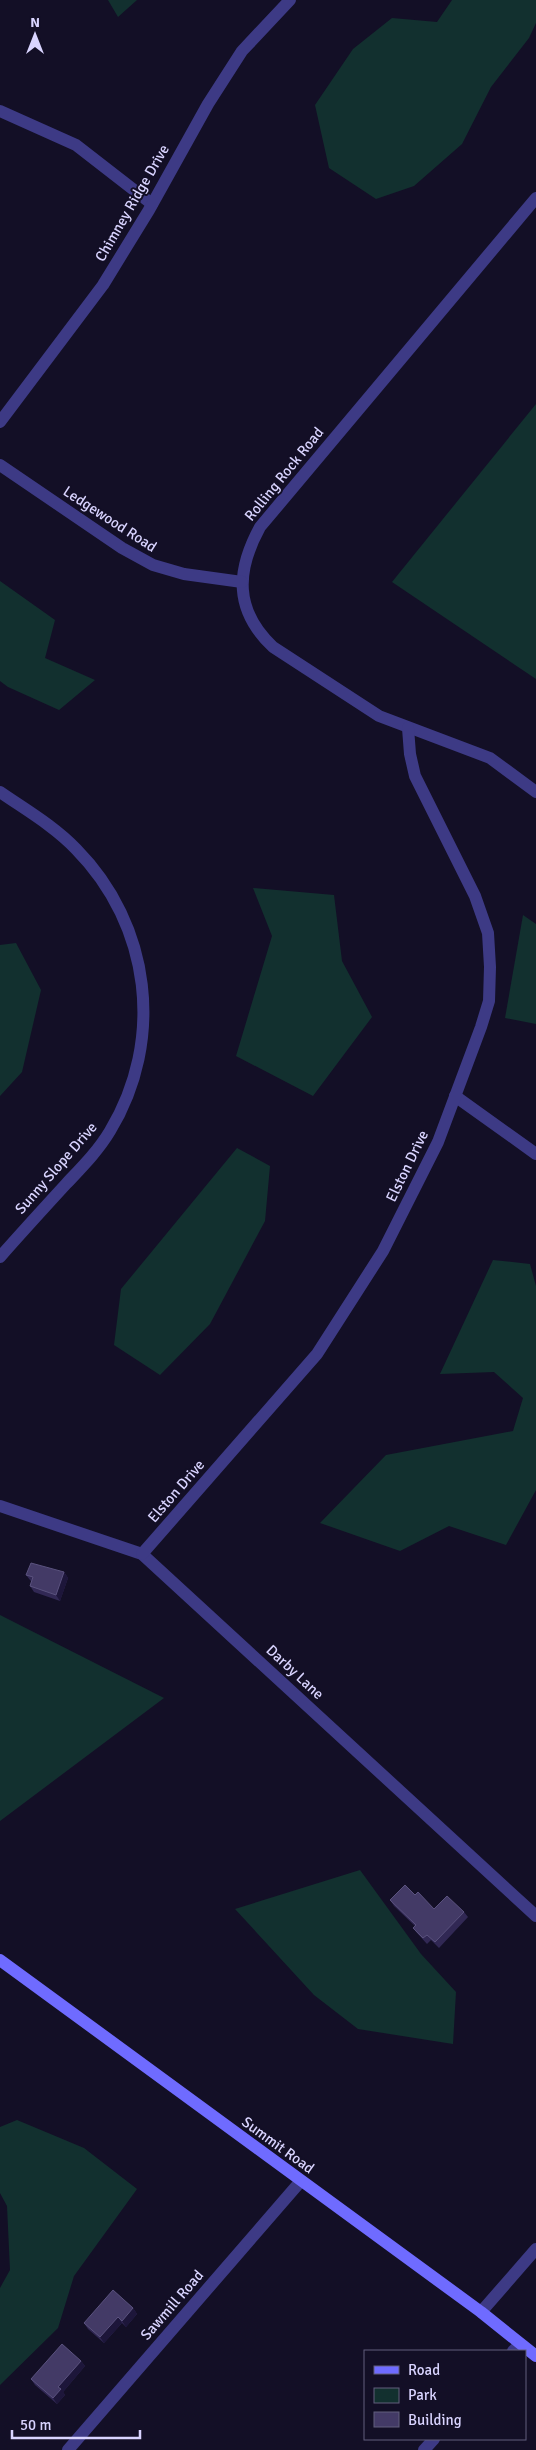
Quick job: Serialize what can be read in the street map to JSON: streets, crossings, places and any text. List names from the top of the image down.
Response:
{
  "streets": {
    "main road": ["Summit Road"],
    "street": [
      "Chimney Ridge Drive",
      "Rolling Rock Road",
      "Ledgewood Road",
      "Elston Drive",
      "Sunny Slope Drive",
      "Darby Lane",
      "Sawmill Road"
    ]
  },
  "crossings": [
    ["Rolling Rock Road", "Ledgewood Road"],
    ["Rolling Rock Road", "Elston Drive"],
    ["Elston Drive", "Darby Lane"],
    ["Summit Road", "Sawmill Road"]
  ],
  "legend": ["Road", "Park", "Building"],
  "scale_bar": "50 m",
  "north": "top"
}
